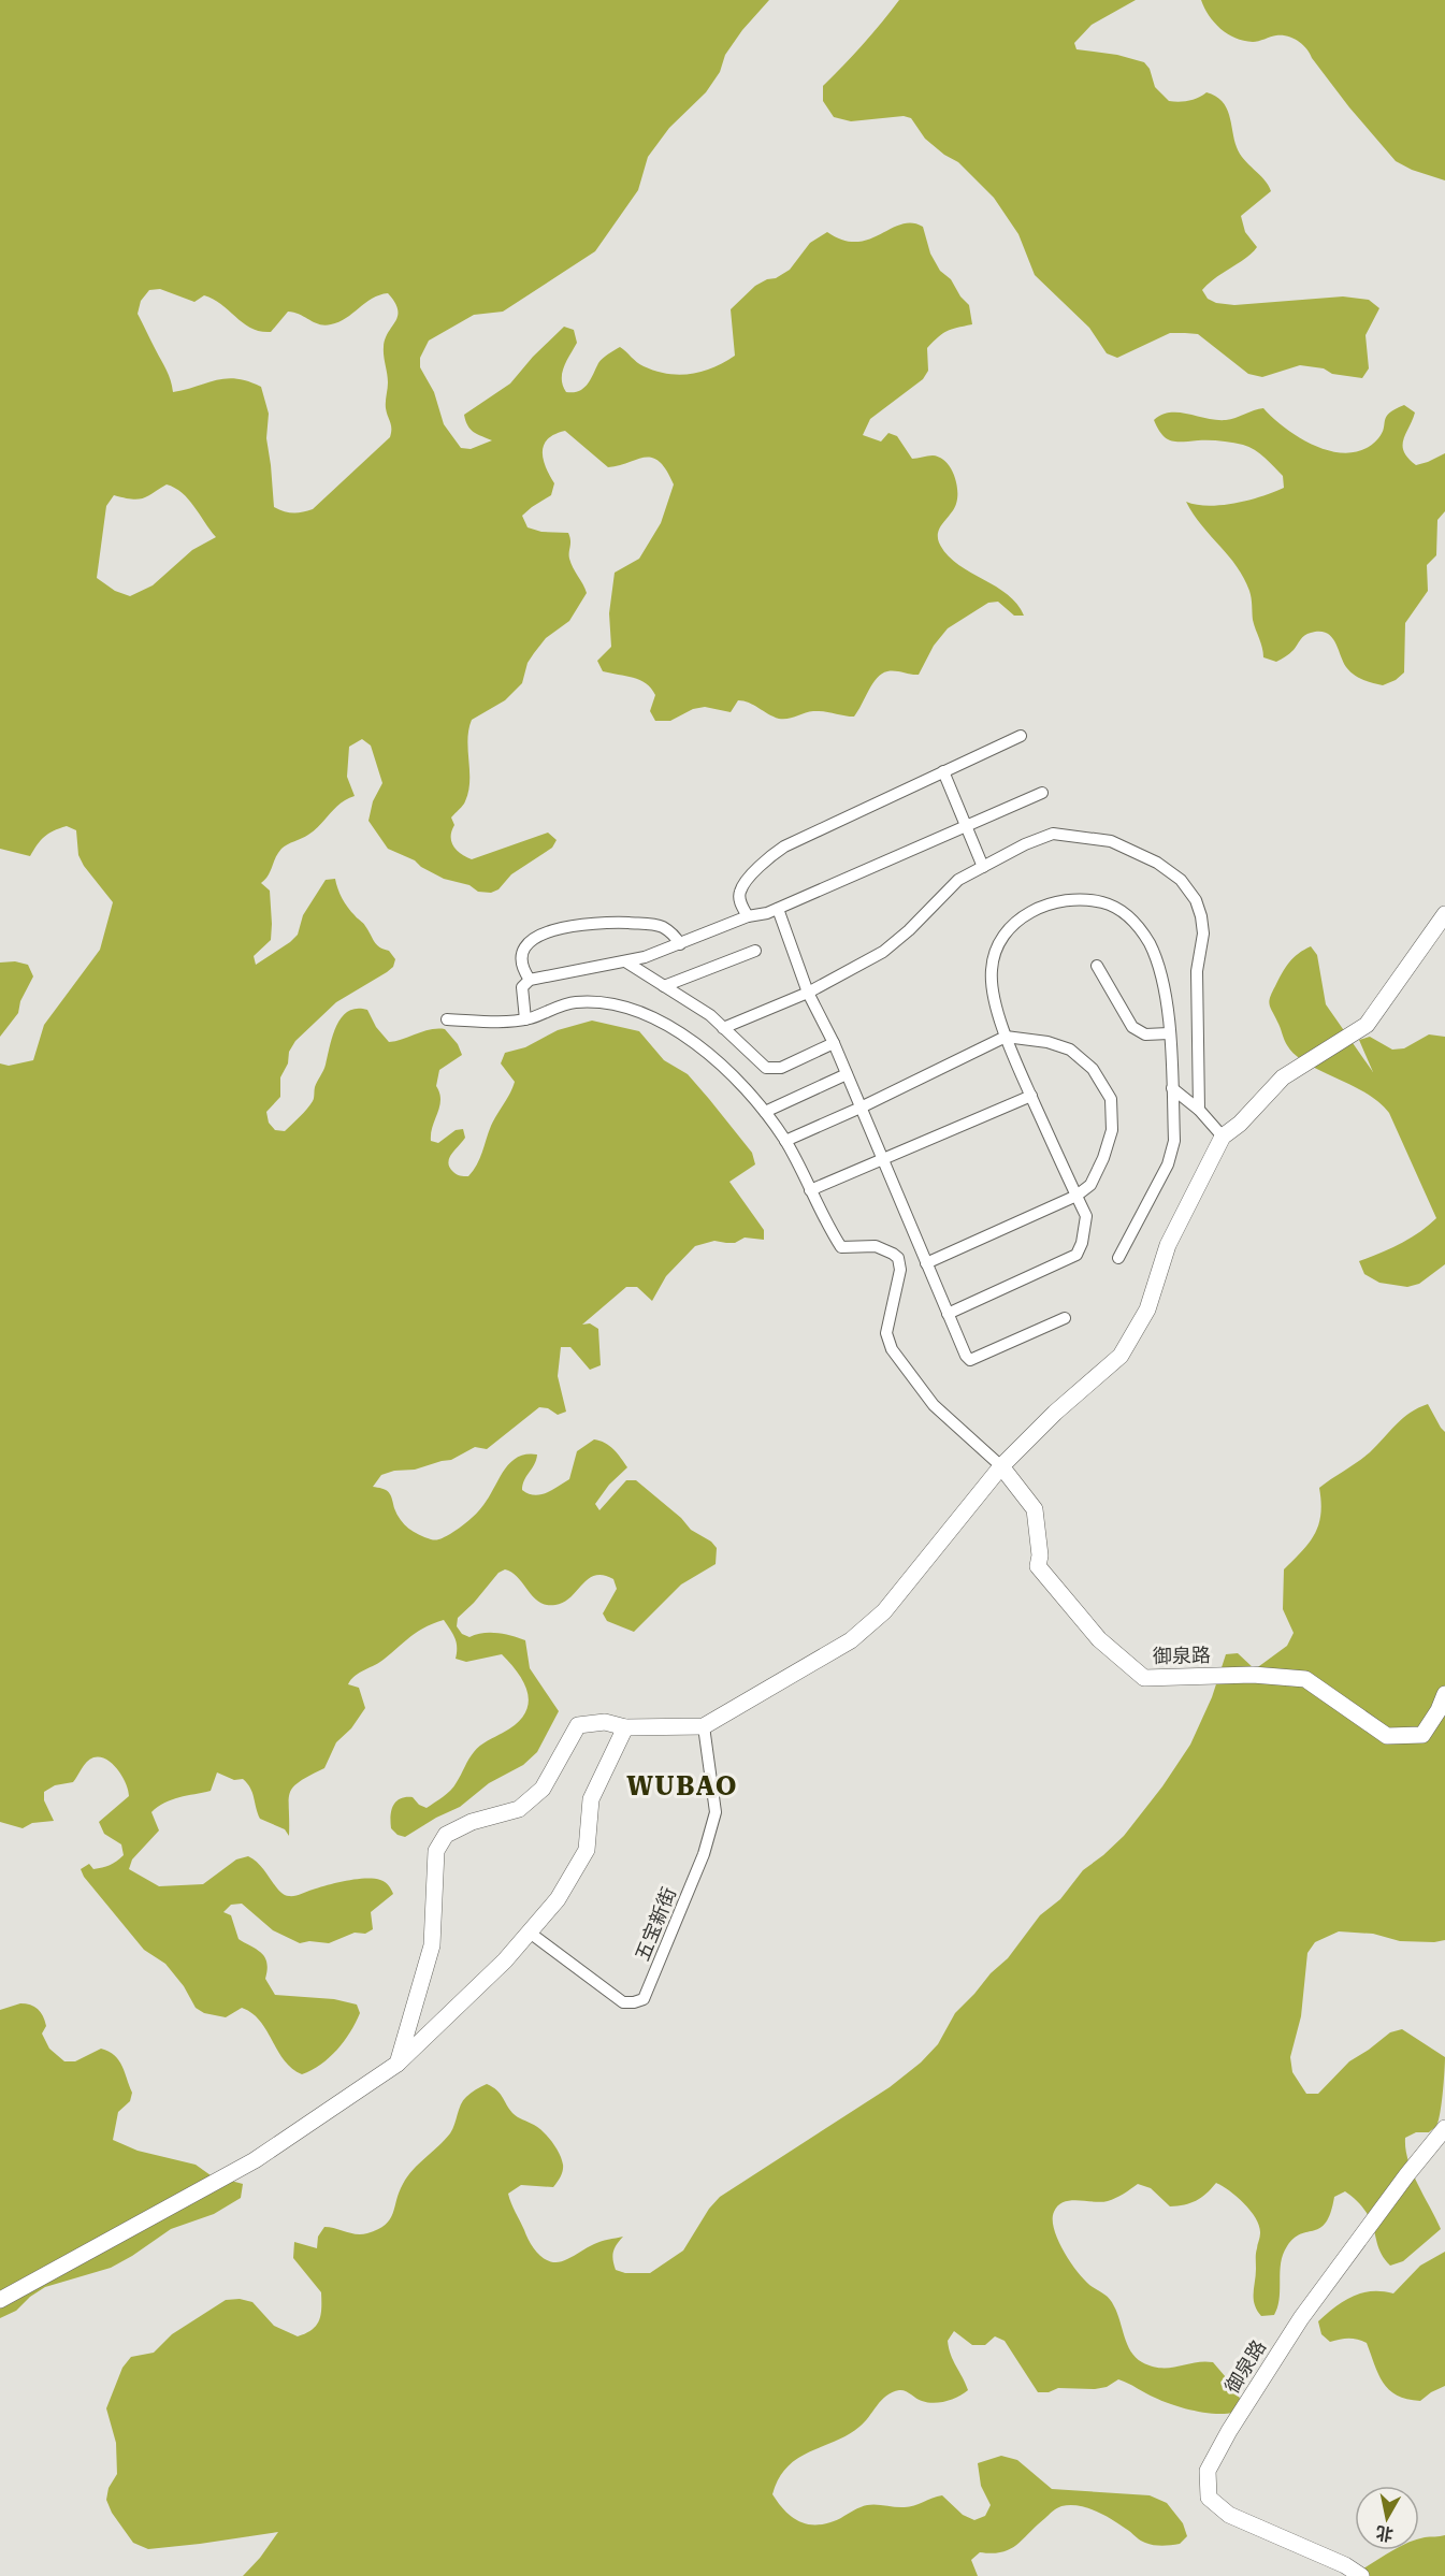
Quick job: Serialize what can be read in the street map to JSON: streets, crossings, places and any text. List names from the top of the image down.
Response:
{
  "streets": {
    "street": ["御泉路", "五宝新街"]
  },
  "districts": ["WUBAO"],
  "north": "bottom"
}
